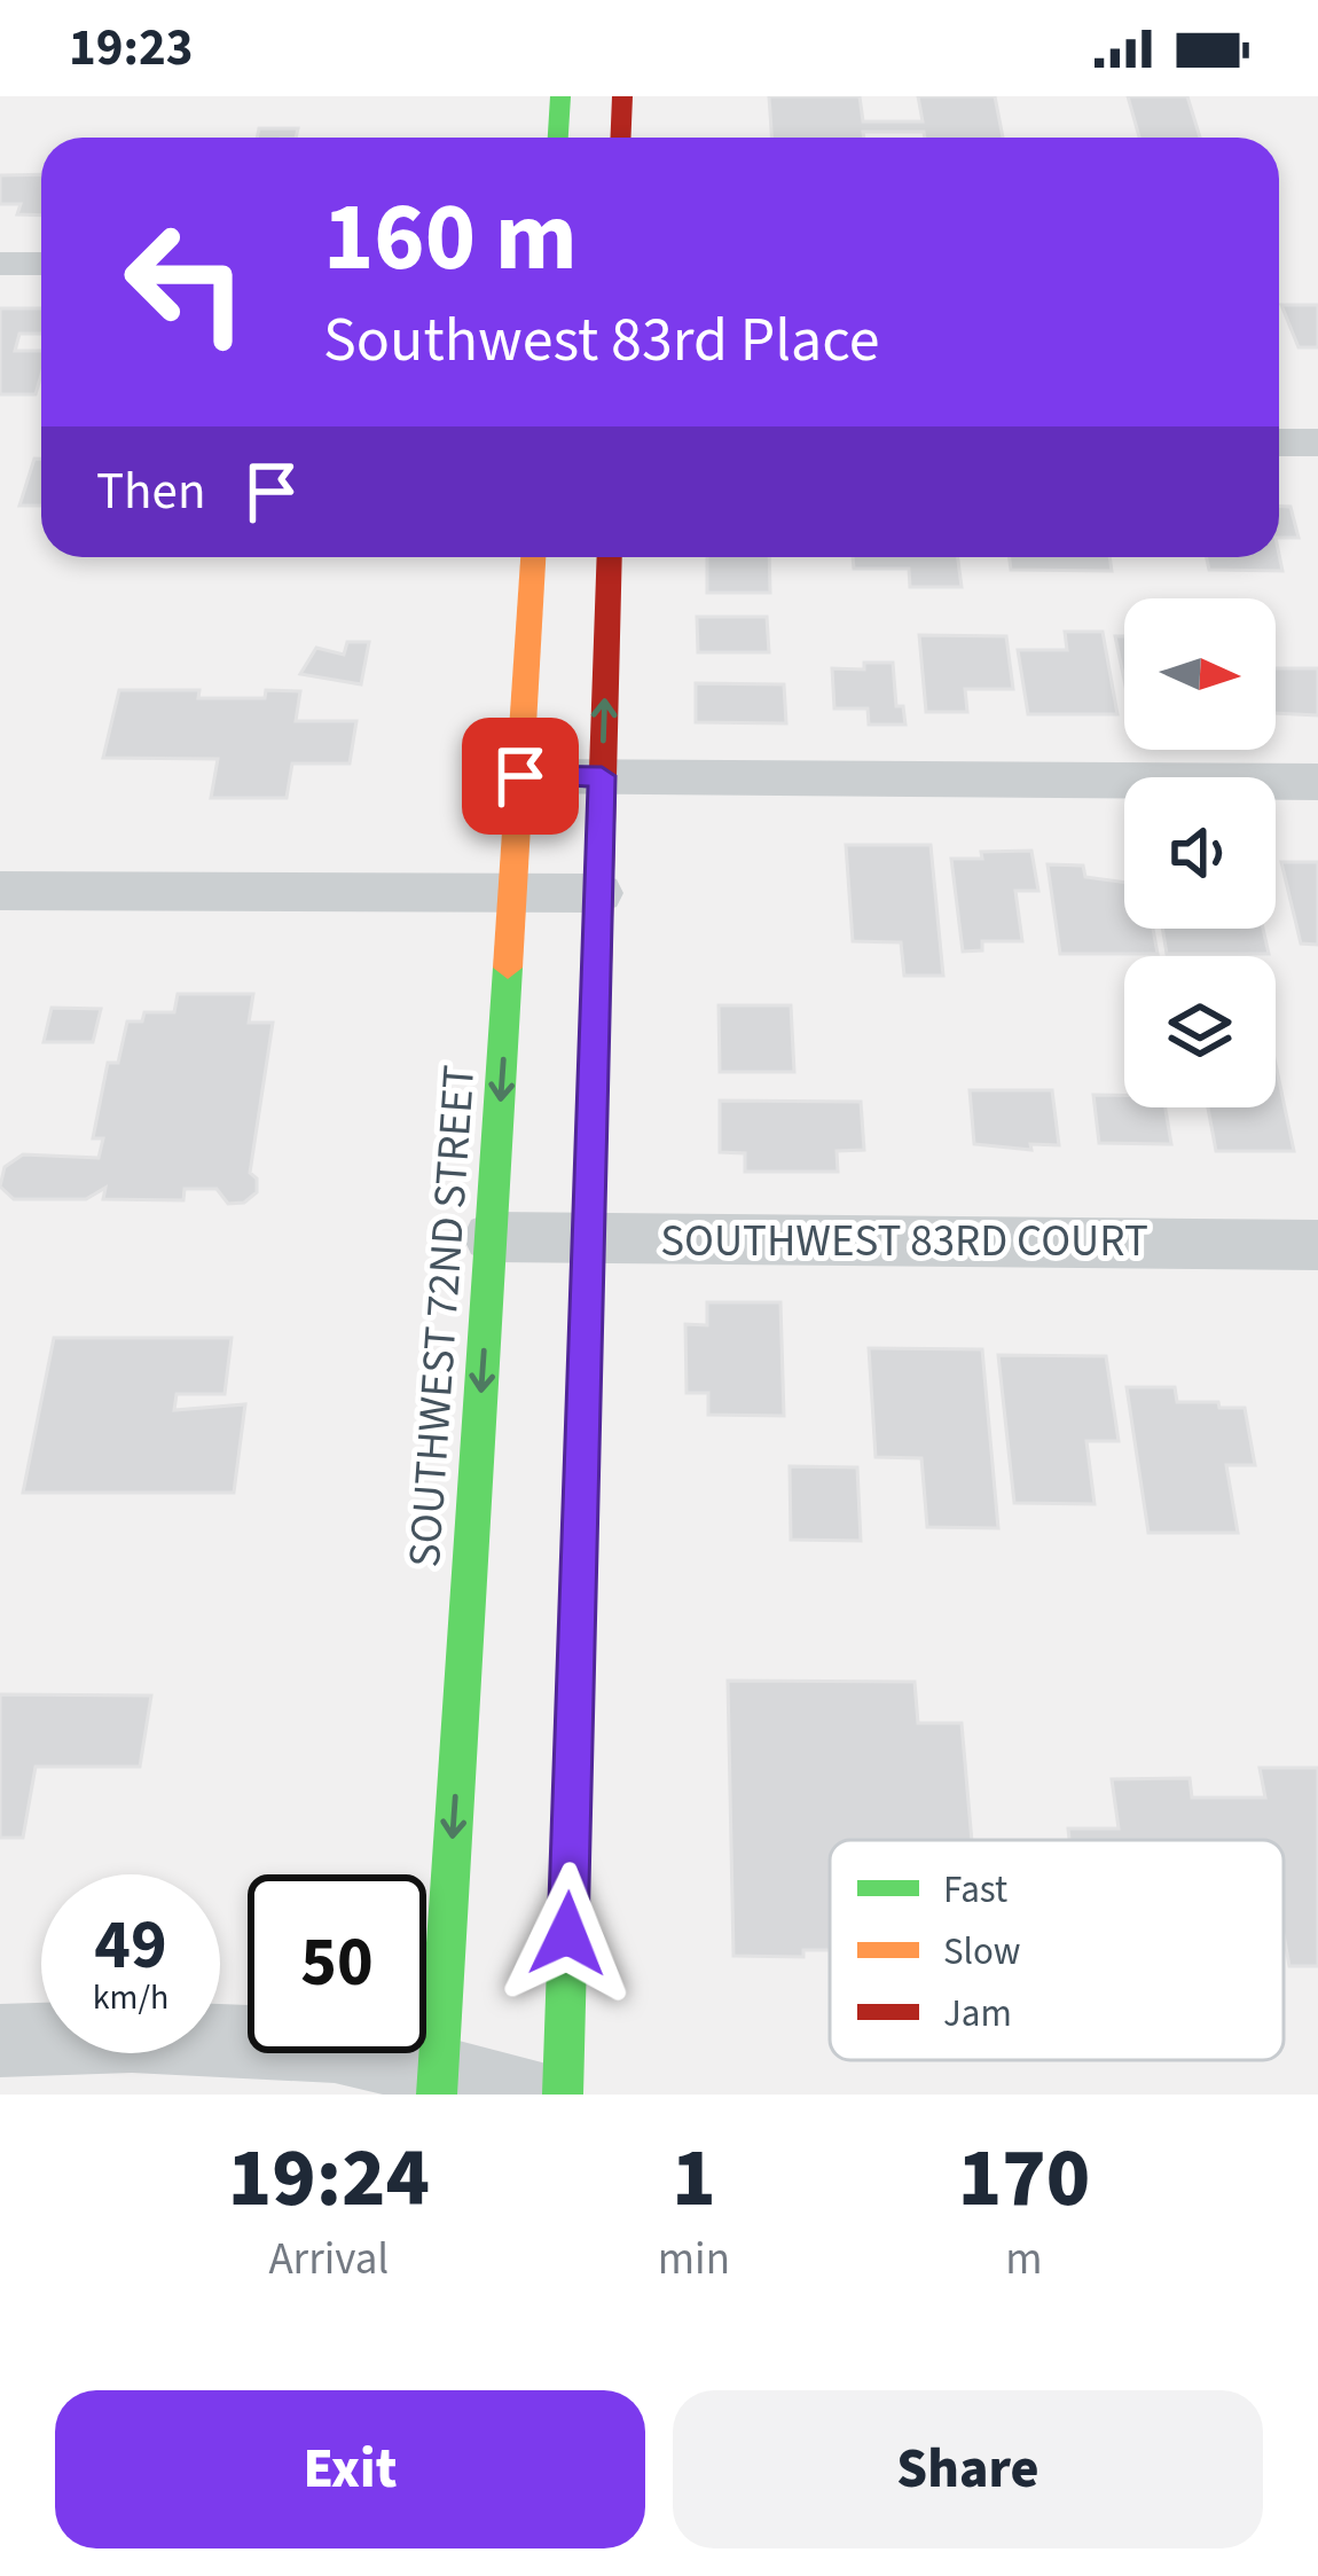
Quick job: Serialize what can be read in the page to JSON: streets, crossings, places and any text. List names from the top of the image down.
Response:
{
  "streets": {
    "main road": ["SOUTHWEST 72ND STREET"],
    "street": ["SOUTHWEST 83RD COURT"]
  },
  "crossings": [
    ["SOUTHWEST 83RD COURT", "SOUTHWEST 72ND STREET"]
  ],
  "legend": ["Fast", "Slow", "Jam"],
  "north": "right",
  "page": {
    "status": "19:23",
    "turn": ["160 m", "Southwest 83rd Place"],
    "then": "Then",
    "speed": "49 km/h",
    "limit": "50",
    "eta": [
      "19:24",
      "Arrival",
      "1",
      "min",
      "170",
      "m"
    ],
    "buttons": ["Exit", "Share"]
  }
}
